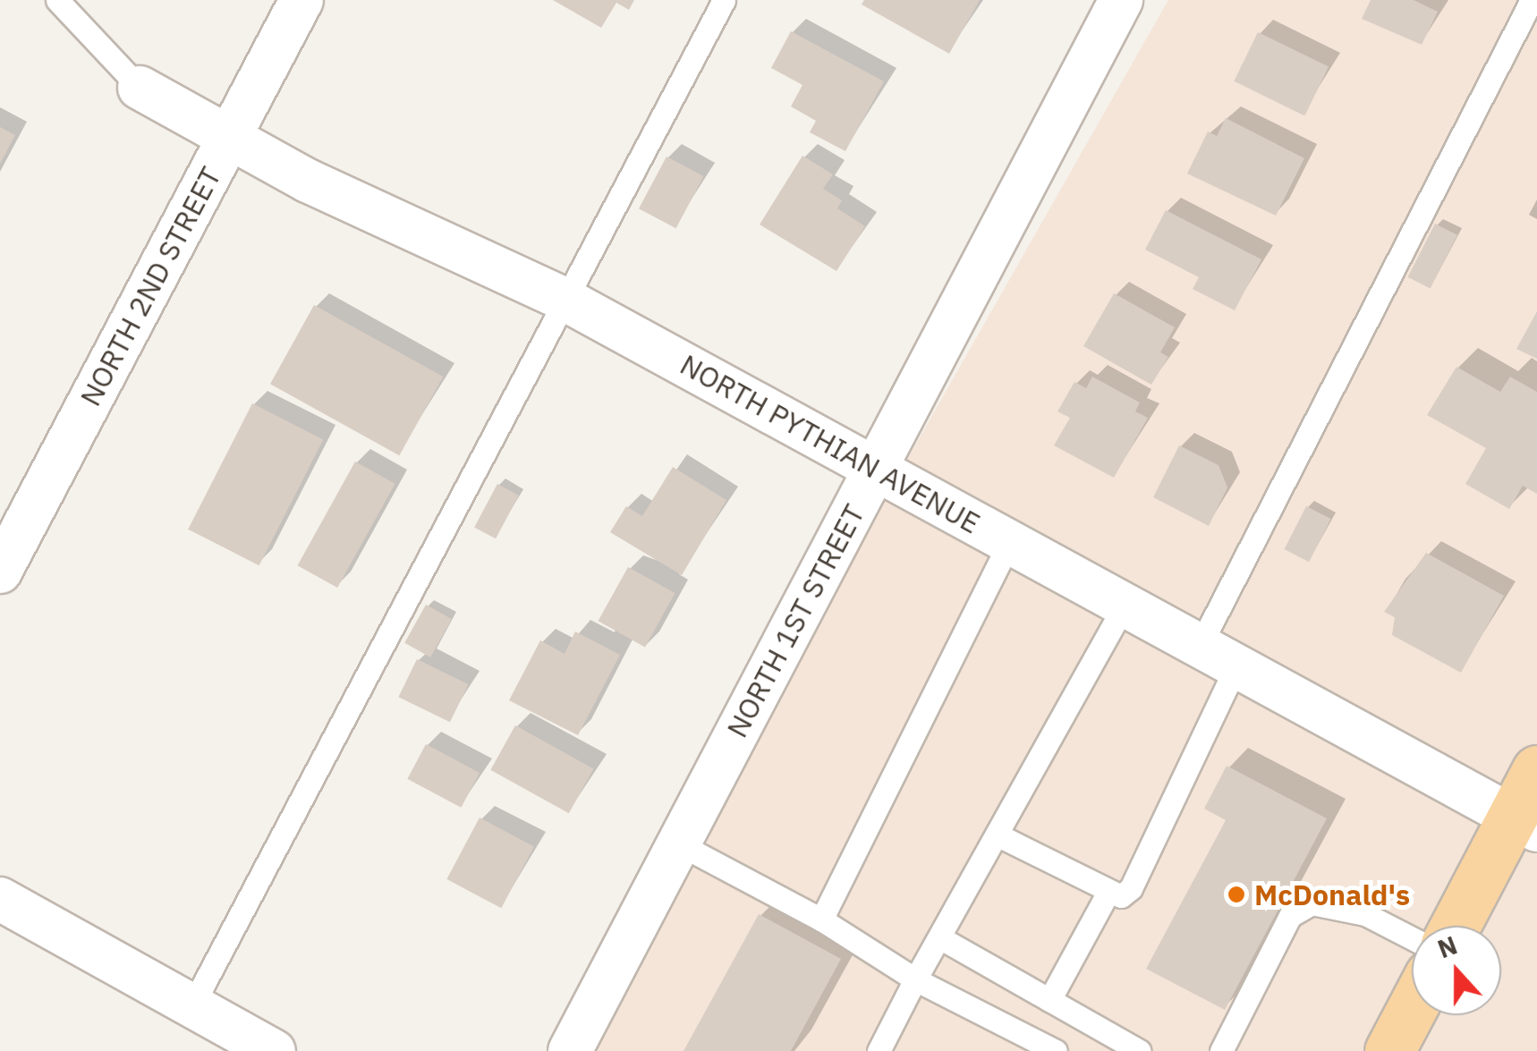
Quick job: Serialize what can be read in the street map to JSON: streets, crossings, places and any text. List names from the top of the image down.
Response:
{
  "streets": {
    "street": ["NORTH 2ND STREET", "NORTH PYTHIAN AVENUE", "NORTH 1ST STREET"]
  },
  "crossings": [
    ["NORTH 2ND STREET", "NORTH PYTHIAN AVENUE"],
    ["NORTH PYTHIAN AVENUE", "NORTH 1ST STREET"]
  ],
  "places": ["McDonald's"],
  "north": "top"
}
